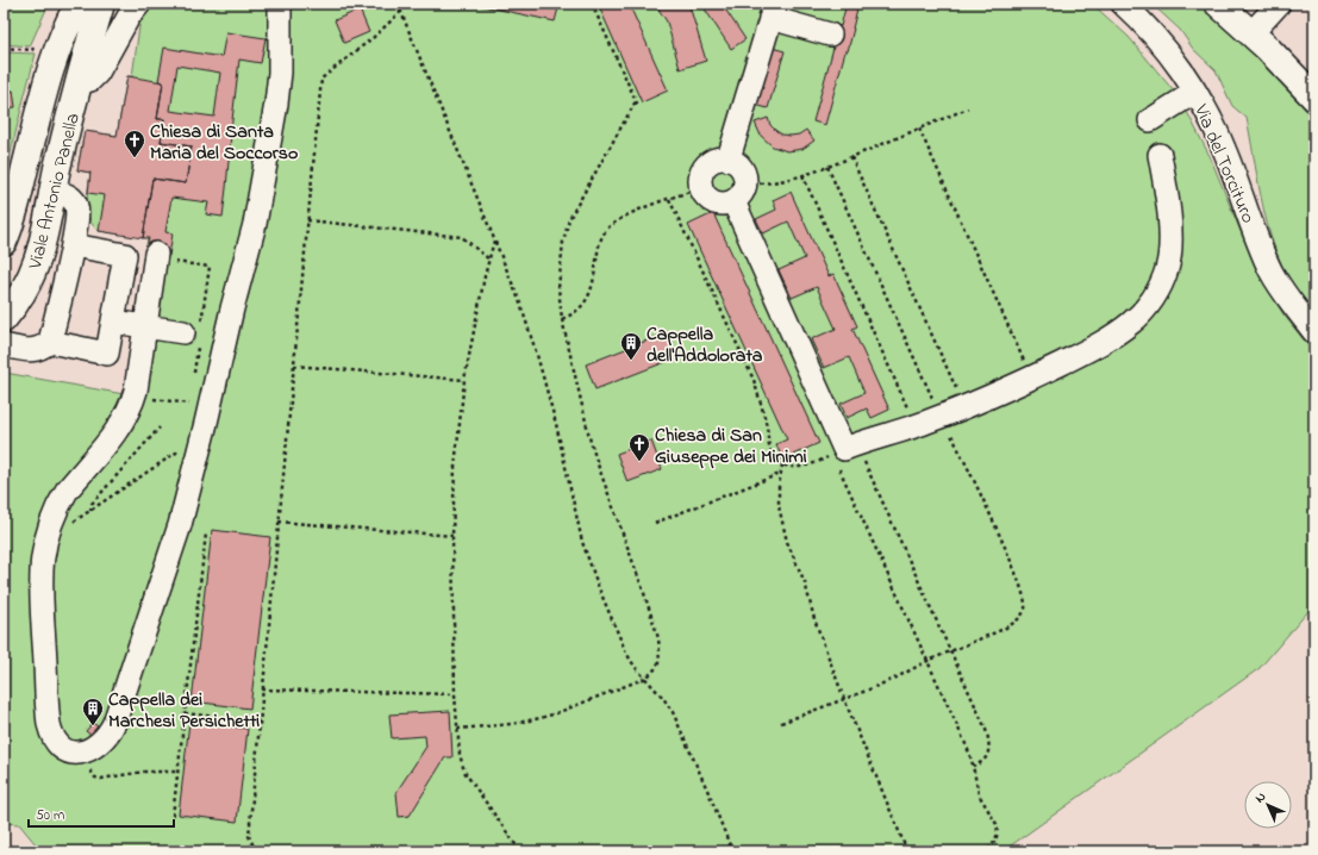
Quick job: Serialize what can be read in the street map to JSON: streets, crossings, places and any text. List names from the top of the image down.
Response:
{
  "streets": {
    "main road": ["Viale Antonio Panella"],
    "street": ["Via del Torcituro"]
  },
  "places": {
    "church": ["Chiesa di Santa Maria del Soccorso", "Chiesa di San Giuseppe dei Minimi"],
    "building": ["Cappella dell'Addolorata", "Cappella dei Marchesi Persichetti"]
  },
  "scale_bar": "50 m",
  "north": "top left"
}
